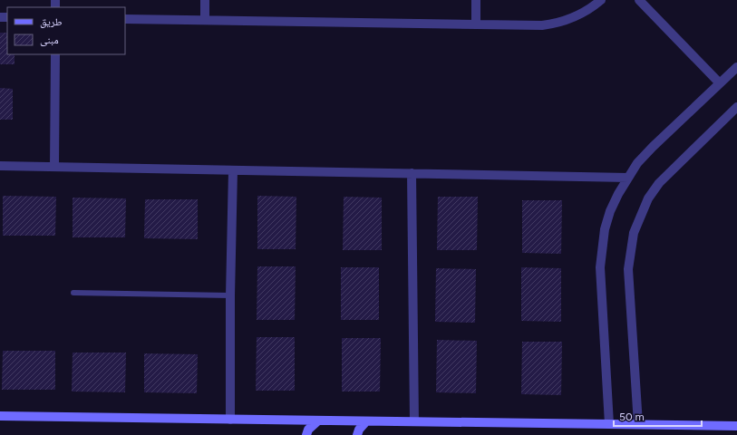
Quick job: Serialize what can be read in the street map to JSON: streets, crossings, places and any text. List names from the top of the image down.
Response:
{
  "legend": ["طريق", "مبنى"],
  "scale_bar": "50 m"
}
